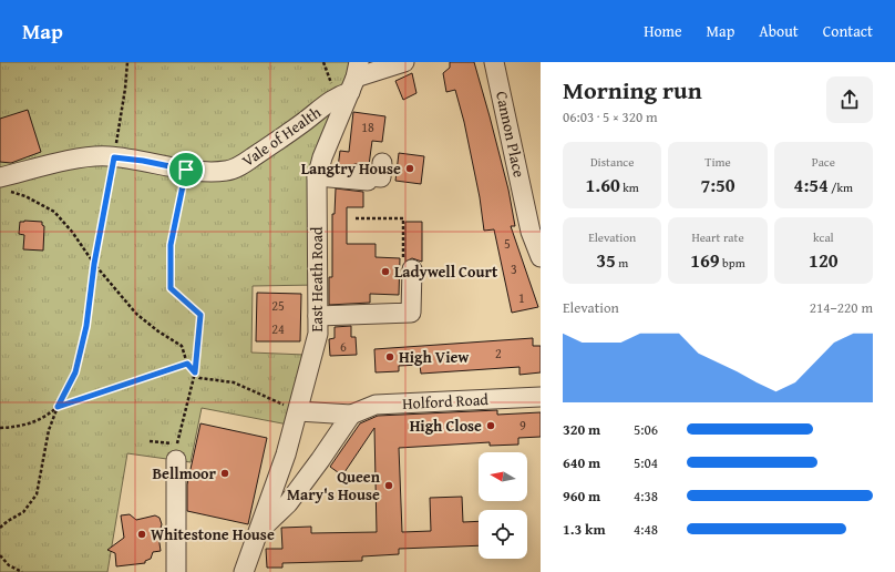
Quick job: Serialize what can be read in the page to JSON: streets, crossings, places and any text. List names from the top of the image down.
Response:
{
  "streets": {
    "street": [
      "Cannon Place",
      "Vale of Health",
      "East Heath Road",
      "Holford Road"
    ]
  },
  "crossings": [
    ["Vale of Health", "East Heath Road"],
    ["East Heath Road", "Holford Road"]
  ],
  "places": [
    "Langtry House",
    "Ladywell Court",
    "High View",
    "High Close",
    "Bellmoor",
    "Queen Mary's House",
    "Whitestone House"
  ],
  "house_numbers": [
    "18",
    "5",
    "3",
    "1",
    "25",
    "24",
    "6",
    "2",
    "9"
  ],
  "north": "left",
  "page": {
    "header": "Map",
    "nav": [
      "Home",
      "Map",
      "About",
      "Contact"
    ],
    "heading": ["Morning run", "06:03 · 5 × 320 m"],
    "stats": [
      ["Distance", "1.60 km"],
      ["Time", "7:50"],
      ["Pace", "4:54 /km"],
      ["Elevation", "35 m"],
      ["Heart rate", "169 bpm"],
      ["kcal", "120"]
    ],
    "chart": ["Elevation", "214–220 m"],
    "list": [
      {
        "name": "320 m",
        "note": "5:06"
      },
      {
        "name": "640 m",
        "note": "5:04"
      },
      {
        "name": "960 m",
        "note": "4:38"
      },
      {
        "name": "1.3 km",
        "note": "4:48"
      }
    ]
  }
}
